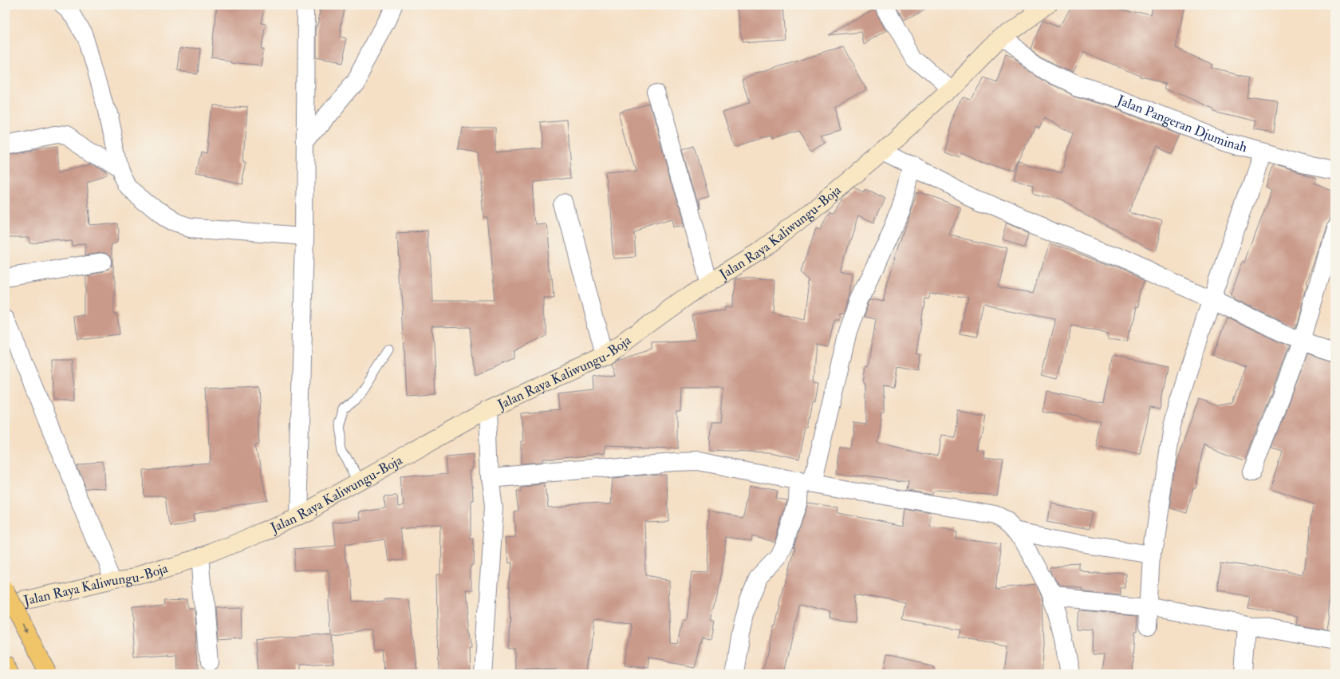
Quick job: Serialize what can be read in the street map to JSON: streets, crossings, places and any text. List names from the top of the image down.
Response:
{
  "streets": {
    "main road": ["Jalan Raya Kaliwungu-Boja"],
    "street": ["Jalan Pangeran Djuminah"]
  },
  "crossings": [
    ["Jalan Pangeran Djuminah", "Jalan Raya Kaliwungu-Boja"]
  ]
}
